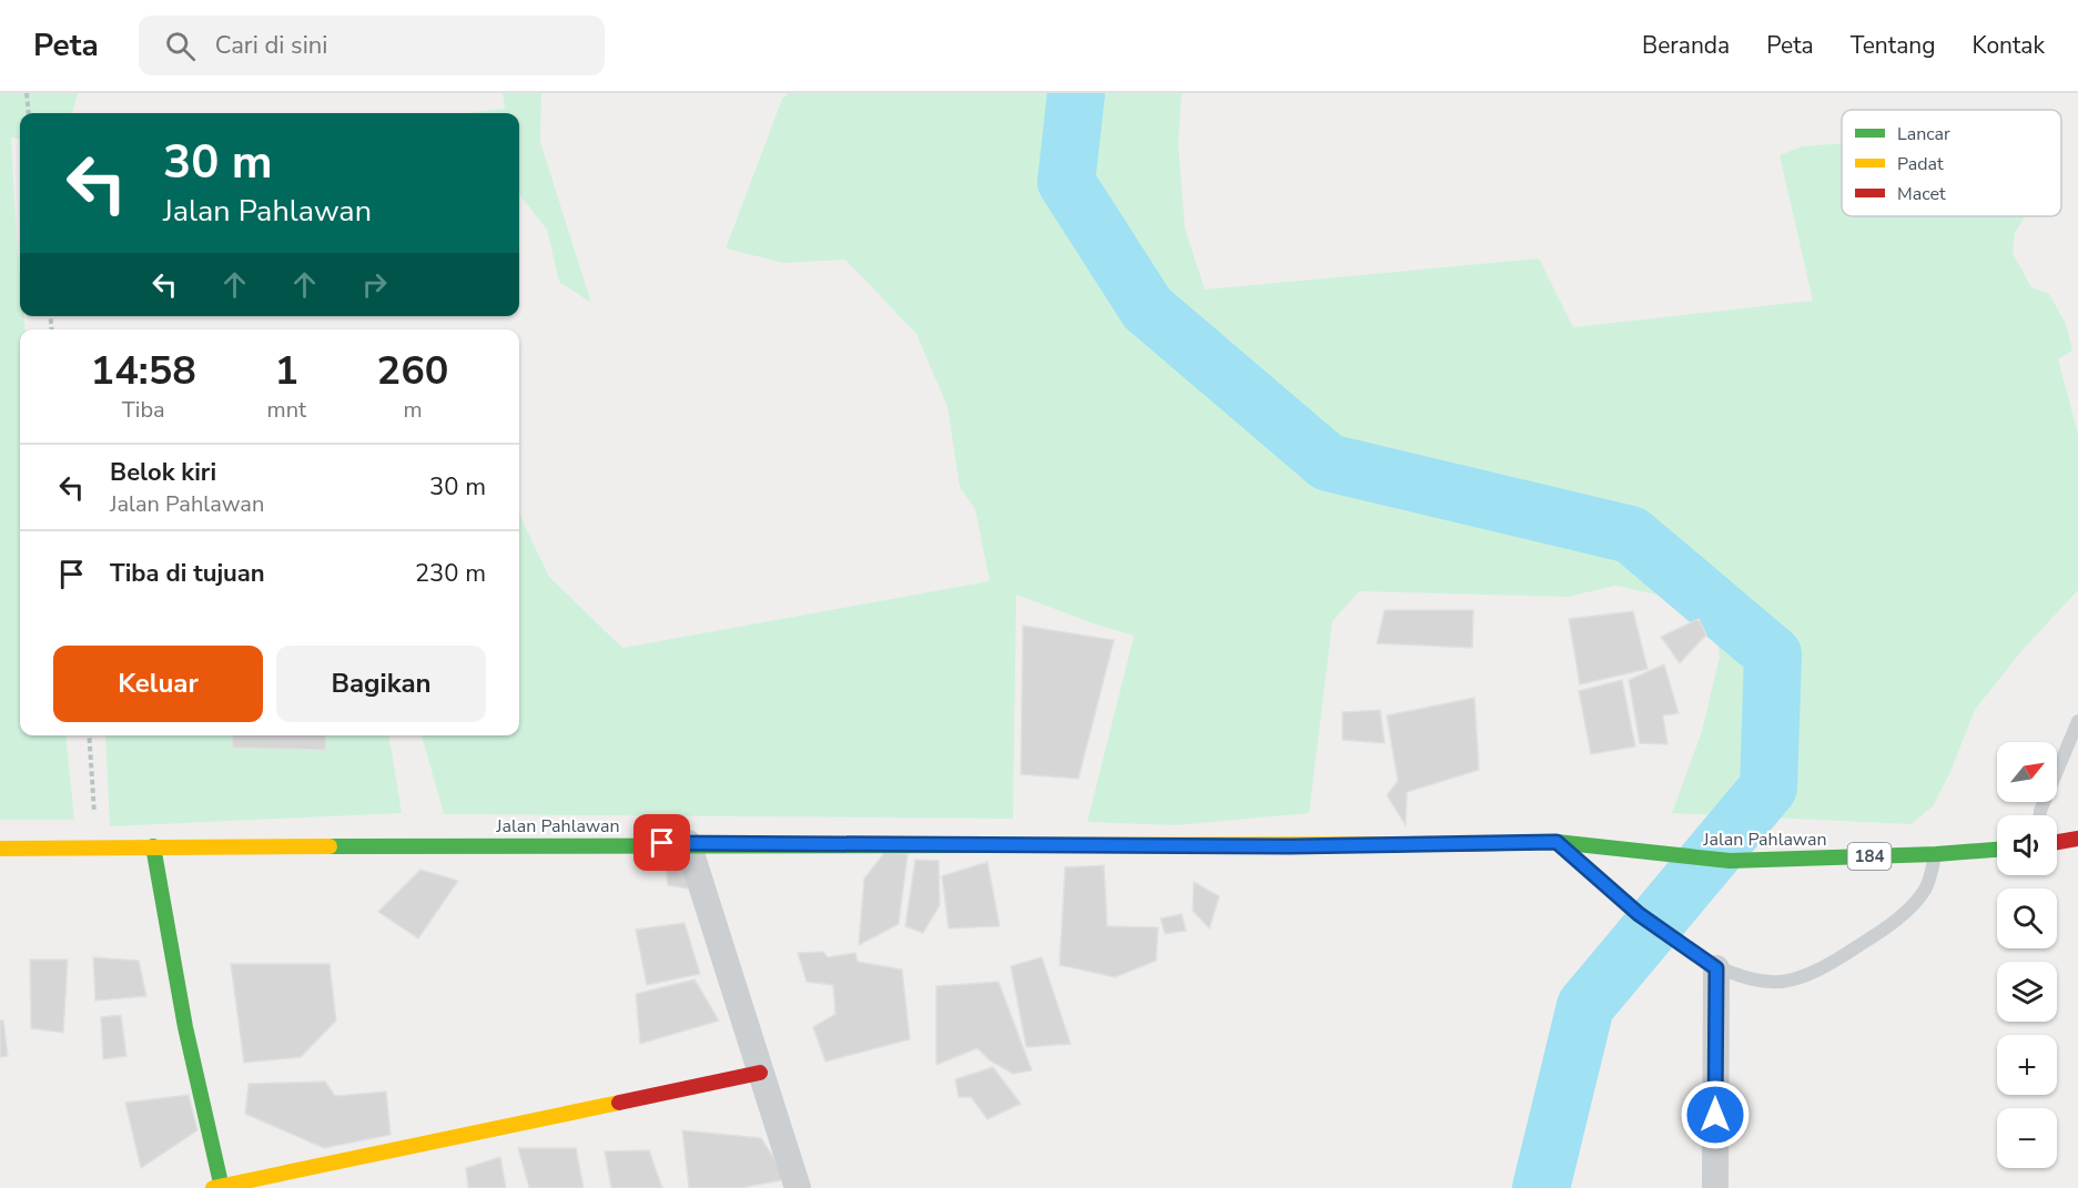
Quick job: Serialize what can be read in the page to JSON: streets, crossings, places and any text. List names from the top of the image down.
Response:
{
  "streets": {
    "main road": ["Jalan Pahlawan", "184"]
  },
  "legend": ["Lancar", "Padat", "Macet"],
  "north": "top right",
  "page": {
    "header": "Peta",
    "search": "Cari di sini",
    "nav": [
      "Beranda",
      "Peta",
      "Tentang",
      "Kontak"
    ],
    "turn": ["30 m", "Jalan Pahlawan"],
    "eta": [
      "14:58",
      "Tiba",
      "1",
      "mnt",
      "260",
      "m"
    ],
    "list": [
      {
        "name": "Belok kiri",
        "note": "Jalan Pahlawan",
        "value": "30 m"
      },
      {
        "name": "Tiba di tujuan",
        "value": "230 m"
      }
    ],
    "buttons": ["Keluar", "Bagikan"],
    "map_buttons": ["+", "−"]
  }
}
